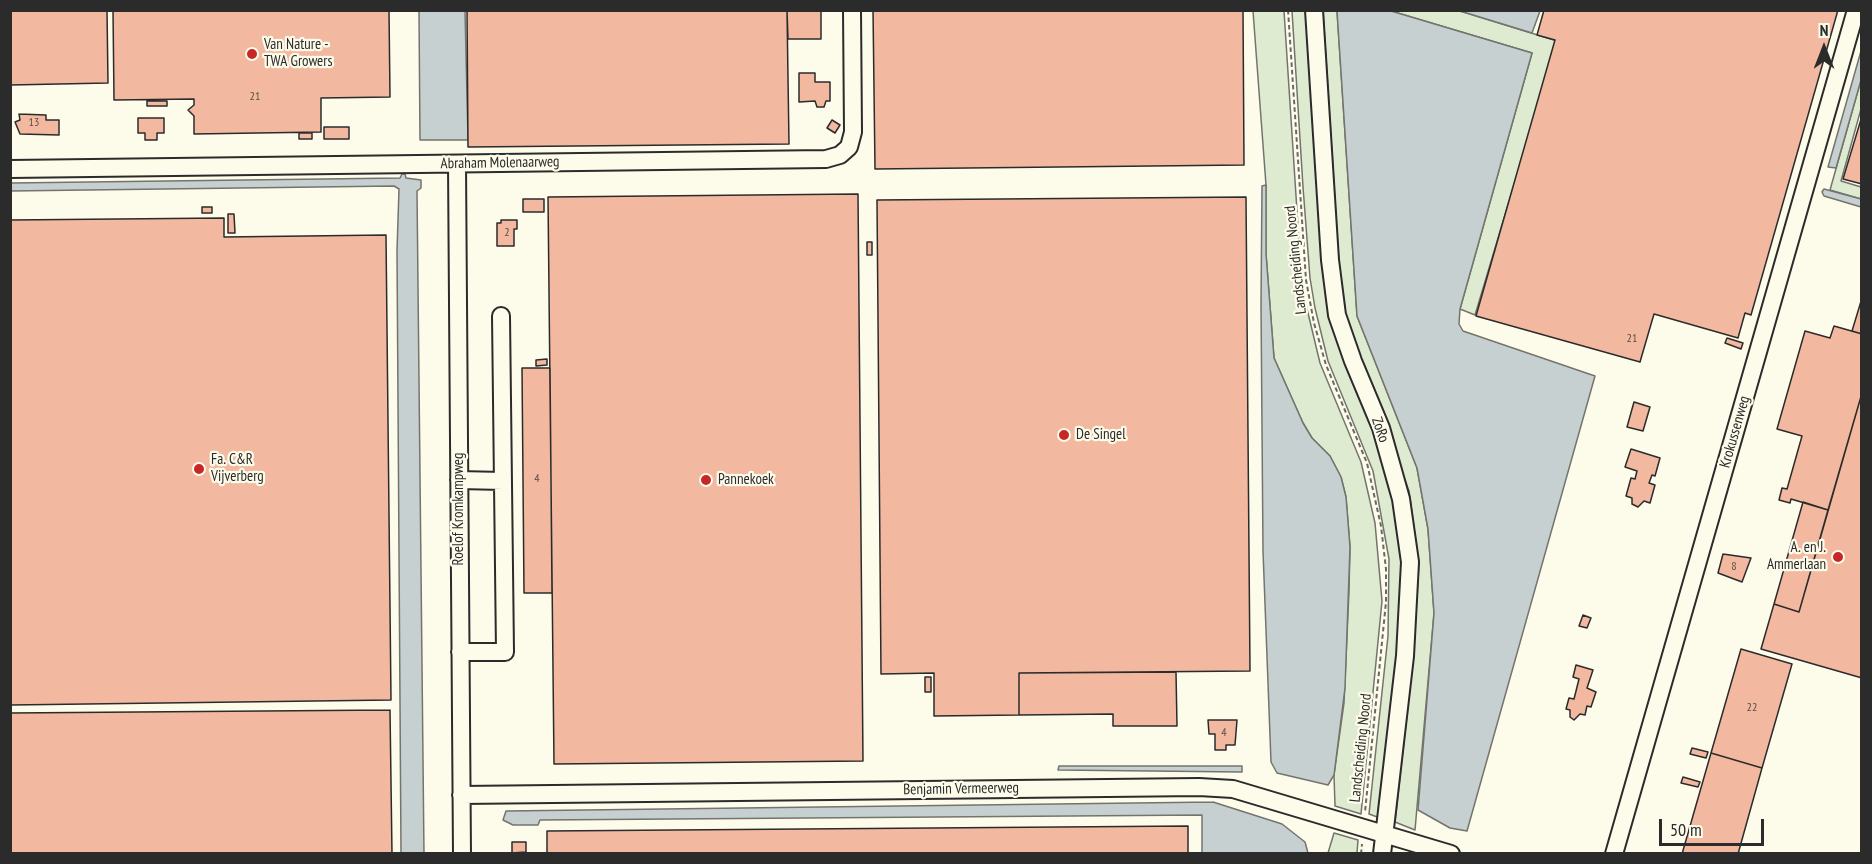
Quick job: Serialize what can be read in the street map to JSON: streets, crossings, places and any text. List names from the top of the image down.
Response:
{
  "streets": {
    "street": [
      "Abraham Molenaarweg",
      "ZoRo",
      "Krokussenweg",
      "Roelof Kromkampweg",
      "Benjamin Vermeerweg"
    ],
    "path": ["Landscheiding Noord"]
  },
  "crossings": [
    ["Abraham Molenaarweg", "Roelof Kromkampweg"],
    ["Landscheiding Noord", "Benjamin Vermeerweg"],
    ["ZoRo", "Benjamin Vermeerweg"],
    ["Roelof Kromkampweg", "Benjamin Vermeerweg"]
  ],
  "places": [
    "Van Nature - TWA Growers",
    "De Singel",
    "Fa. C&R Vijverberg",
    "Pannekoek",
    "A. en J. Ammerlaan"
  ],
  "house_numbers": [
    "21",
    "13",
    "2",
    "21",
    "4",
    "8",
    "22",
    "4"
  ],
  "scale_bar": "50 m",
  "north": "top"
}
